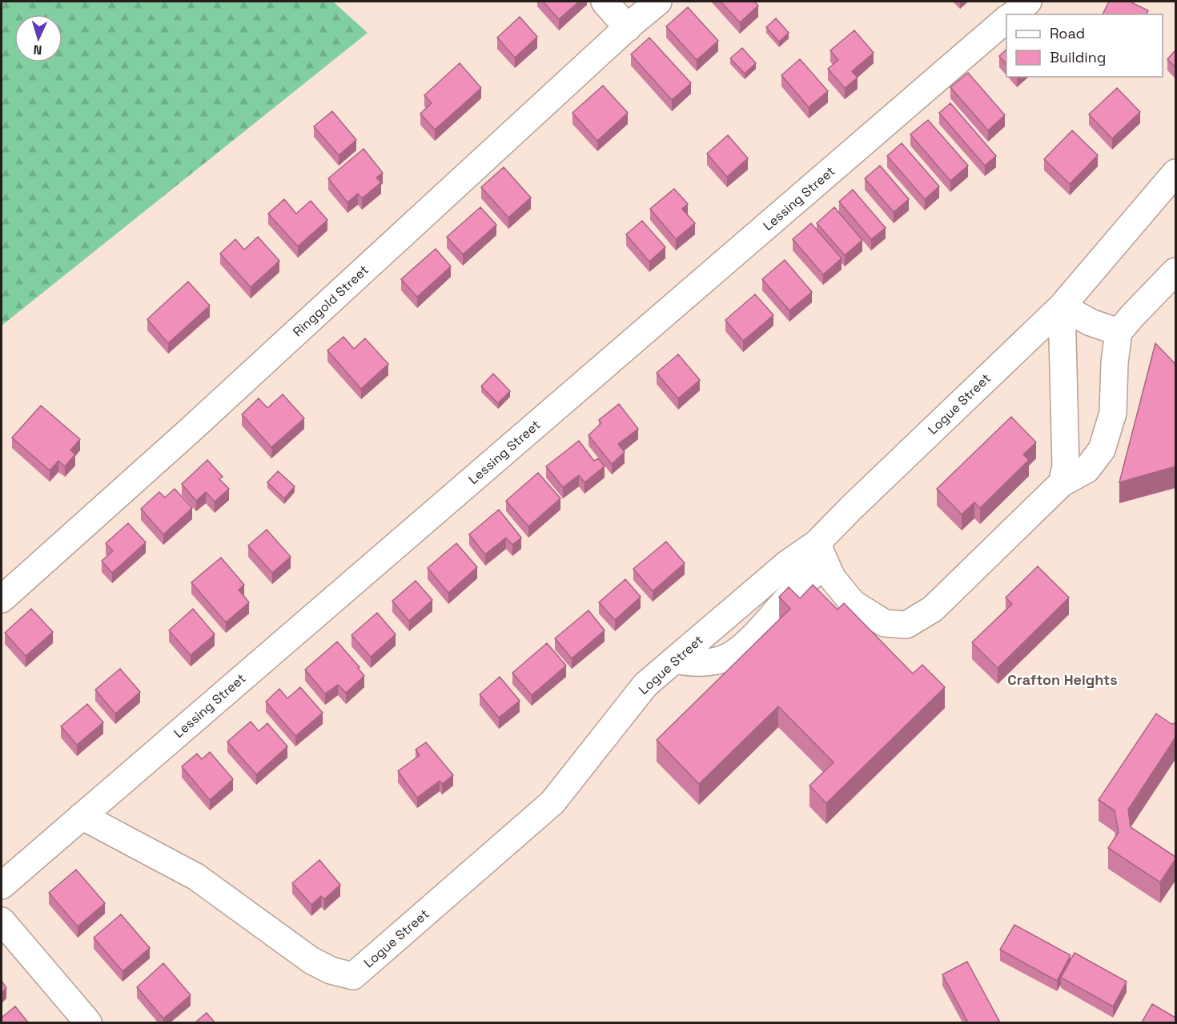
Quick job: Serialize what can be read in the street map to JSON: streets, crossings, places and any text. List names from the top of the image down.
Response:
{
  "streets": {
    "street": ["Lessing Street", "Ringgold Street", "Logue Street"]
  },
  "crossings": [
    ["Lessing Street", "Logue Street"]
  ],
  "districts": ["Crafton Heights"],
  "legend": ["Road", "Building"],
  "north": "bottom"
}
